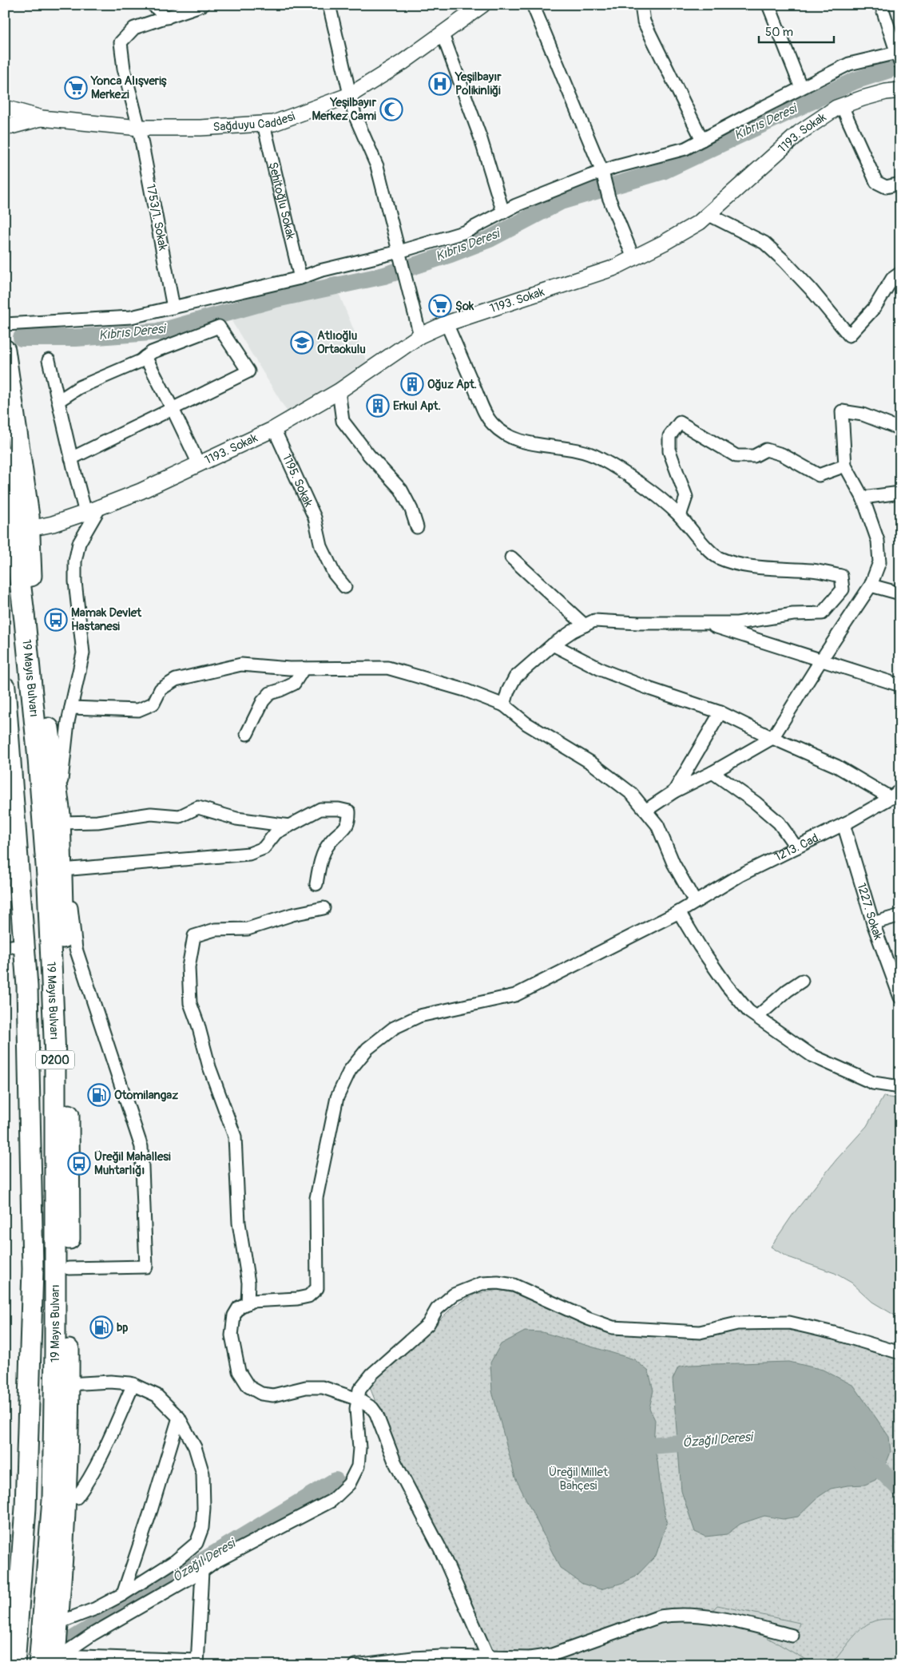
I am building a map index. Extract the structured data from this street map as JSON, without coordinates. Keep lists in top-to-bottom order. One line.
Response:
{"streets":{"highway":["19 Mayıs Bulvarı","D200"],"street":["Sağduyu Caddesi","1193. Sokak","Şehitoğlu Sokak","1753/1. Sokak","1195. Sokak","1213. Cad.","1227. Sokak"]},"crossings":[["Sağduyu Caddesi","Şehitoğlu Sokak"],["Sağduyu Caddesi","1753/1. Sokak"],["1193. Sokak","1195. Sokak"],["1213. Cad.","1227. Sokak"]],"water":["Kıbrıs Deresi","Özağıl Deresi"],"parks":["Üreğil Millet Bahçesi"],"places":{"hospital":["Yeşilbayır Polikinliği"],"supermarket":["Yonca Alışveriş Merkezi","Şok"],"mosque":["Yeşilbayır Merkez Cami"],"school or university":["Atlıoğlu Ortaokulu"],"building":["Oğuz Apt.","Erkul Apt."],"bus stop":["Mamak Devlet Hastanesi","Üreğil Mahallesi Muhtarlığı"],"fuel station":["Otomilangaz","bp"]},"scale_bar":"50 m"}
